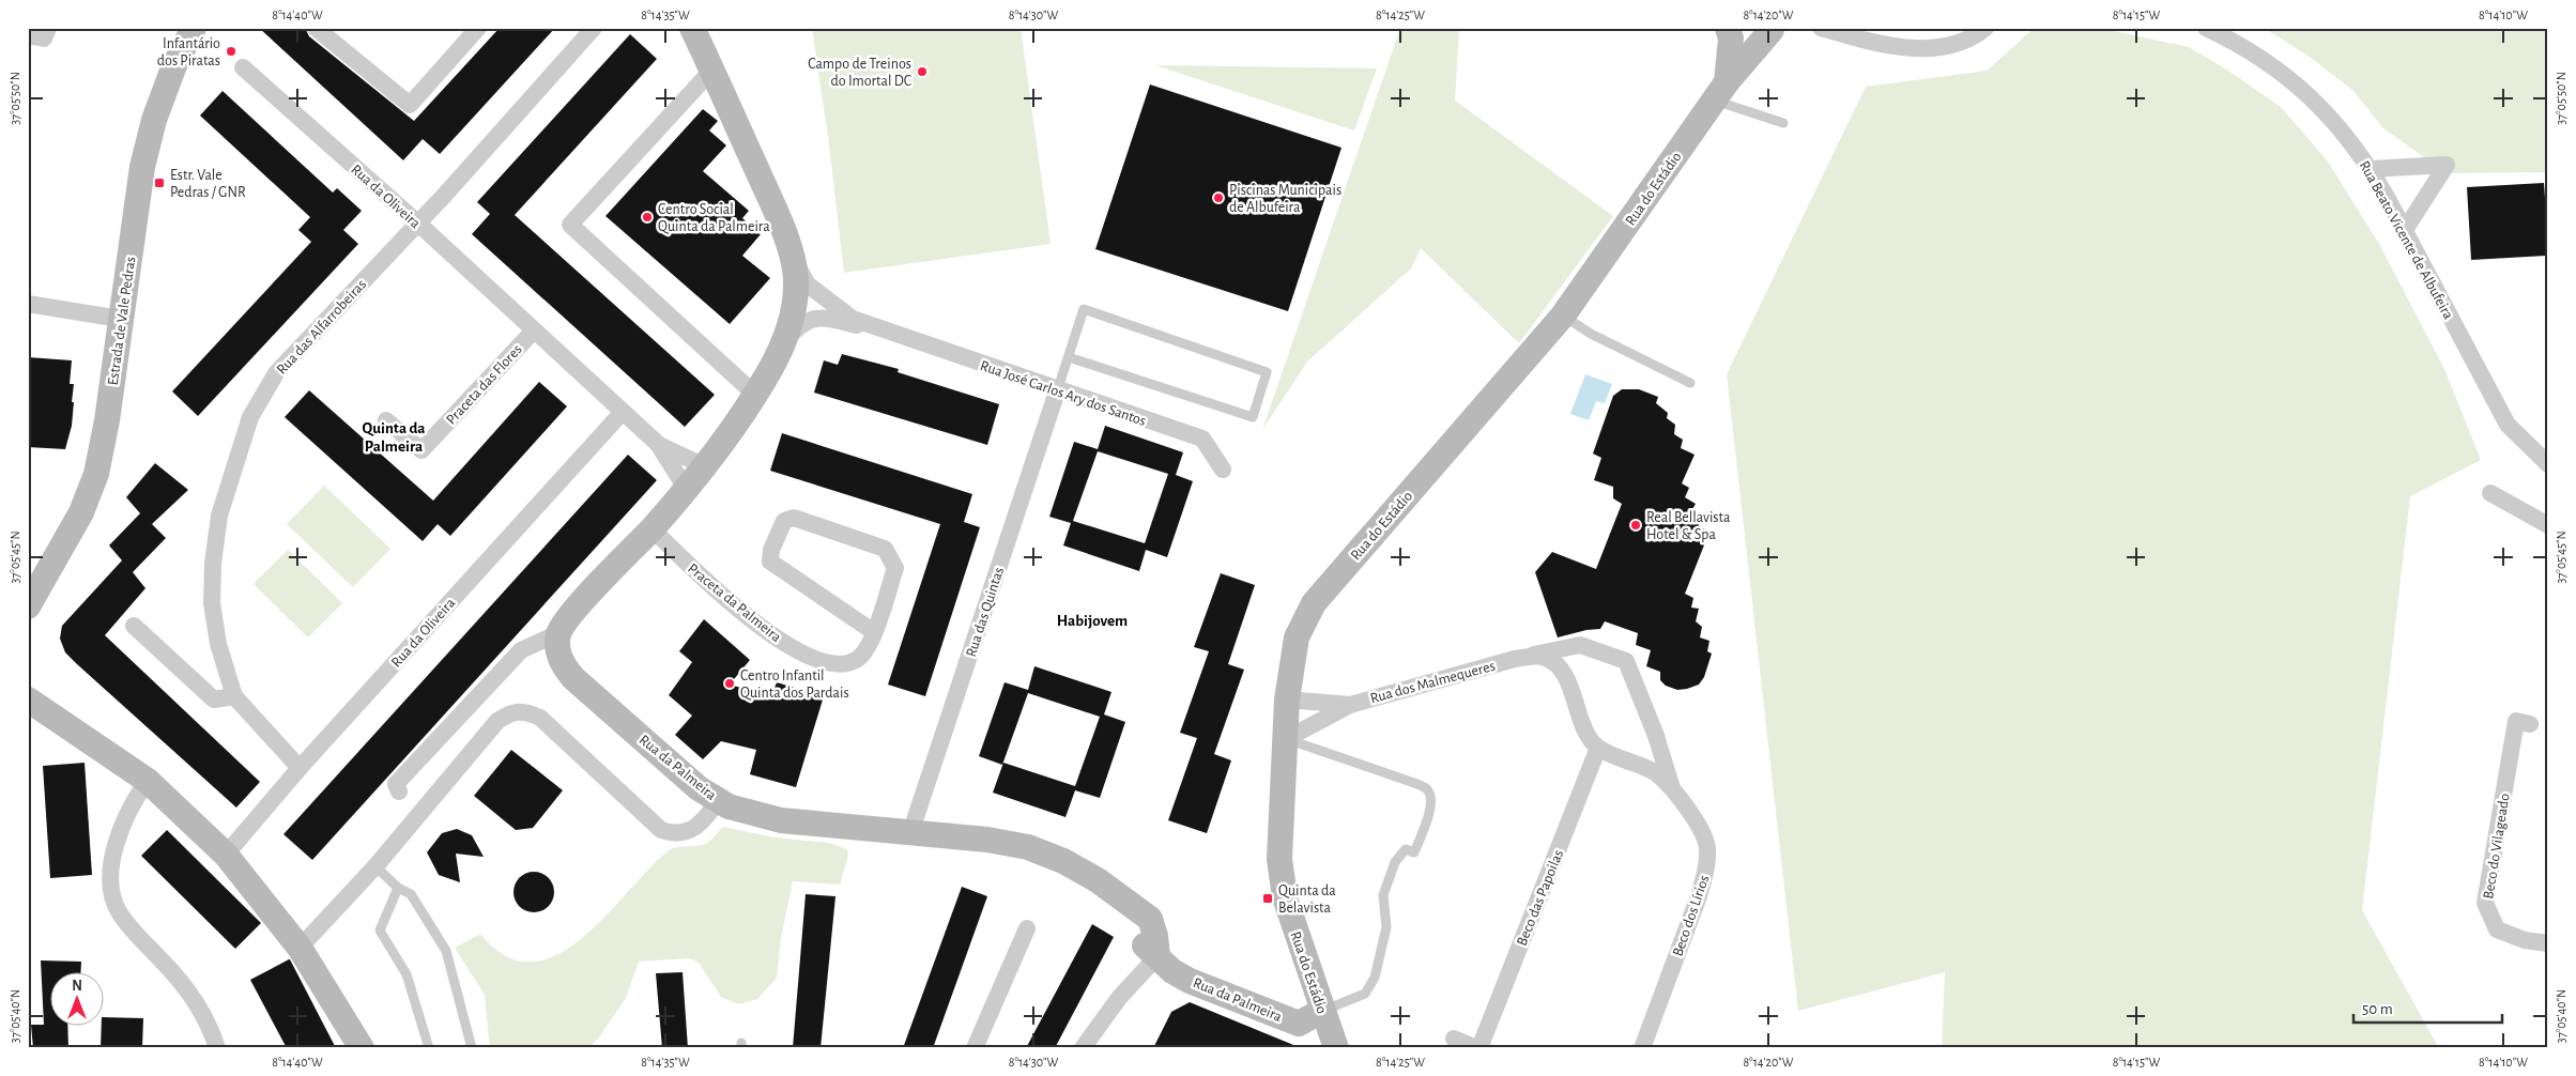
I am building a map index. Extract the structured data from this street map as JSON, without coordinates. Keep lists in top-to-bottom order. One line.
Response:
{"streets":{"street":["Rua do Estádio","Rua da Oliveira","Rua Beato Vicente de Albufeira","Estrada de Vale Pedras","Rua das Alfarrobeiras","Praceta das Flores","Rua José Carlos Ary dos Santos","Praceta da Palmeira","Rua das Quintas","Rua dos Malmequeres","Rua da Palmeira","Beco do Vilageado","Beco das Papoilas","Beco dos Lírios"]},"crossings":[["Rua do Estádio","Rua da Palmeira"],["Rua da Oliveira","Rua das Alfarrobeiras"],["Rua da Oliveira","Praceta das Flores"],["Rua José Carlos Ary dos Santos","Rua das Quintas"],["Rua das Quintas","Rua da Palmeira"],["Rua dos Malmequeres","Beco das Papoilas"],["Rua dos Malmequeres","Beco dos Lírios"]],"districts":["Quinta da Palmeira","Habijovem"],"places":{"other":["Infantário dos Piratas","Campo de Treinos do Imortal DC","Piscinas Municipais de Albufeira","Centro Social Quinta da Palmeira","Real Bellavista Hotel & Spa","Centro Infantil Quinta dos Pardais"],"transit":["Estr. Vale Pedras / GNR","Quinta da Belavista"]},"scale_bar":"50 m","north":"top","coordinates":["8°14'40\"W","8°14'35\"W","8°14'30\"W","8°14'25\"W","8°14'20\"W","8°14'15\"W","8°14'10\"W","37°05'50\"N","37°05'45\"N","37°05'40\"N"]}
